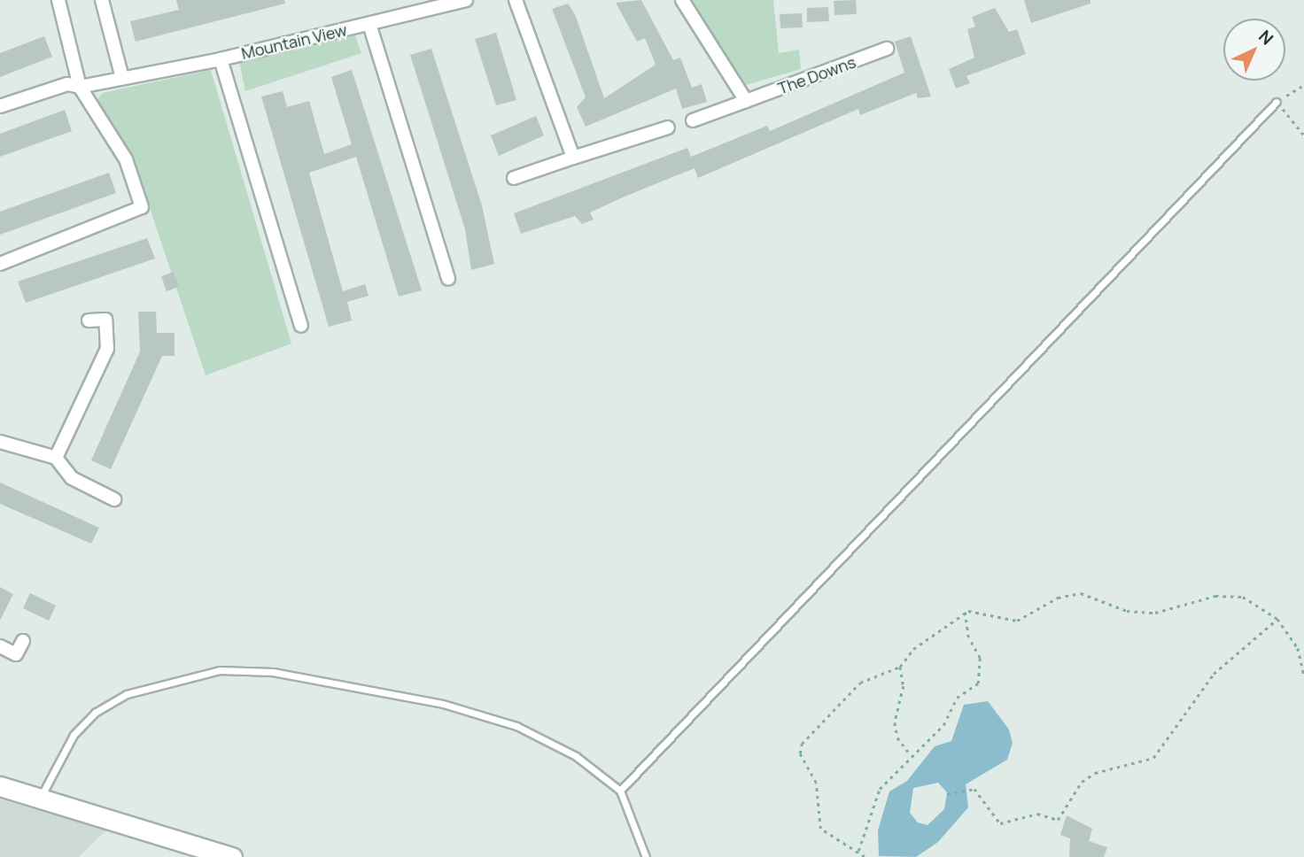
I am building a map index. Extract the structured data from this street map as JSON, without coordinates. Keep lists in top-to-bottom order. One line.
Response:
{"streets":{"street":["Mountain View","The Downs"]},"north":"top right"}
